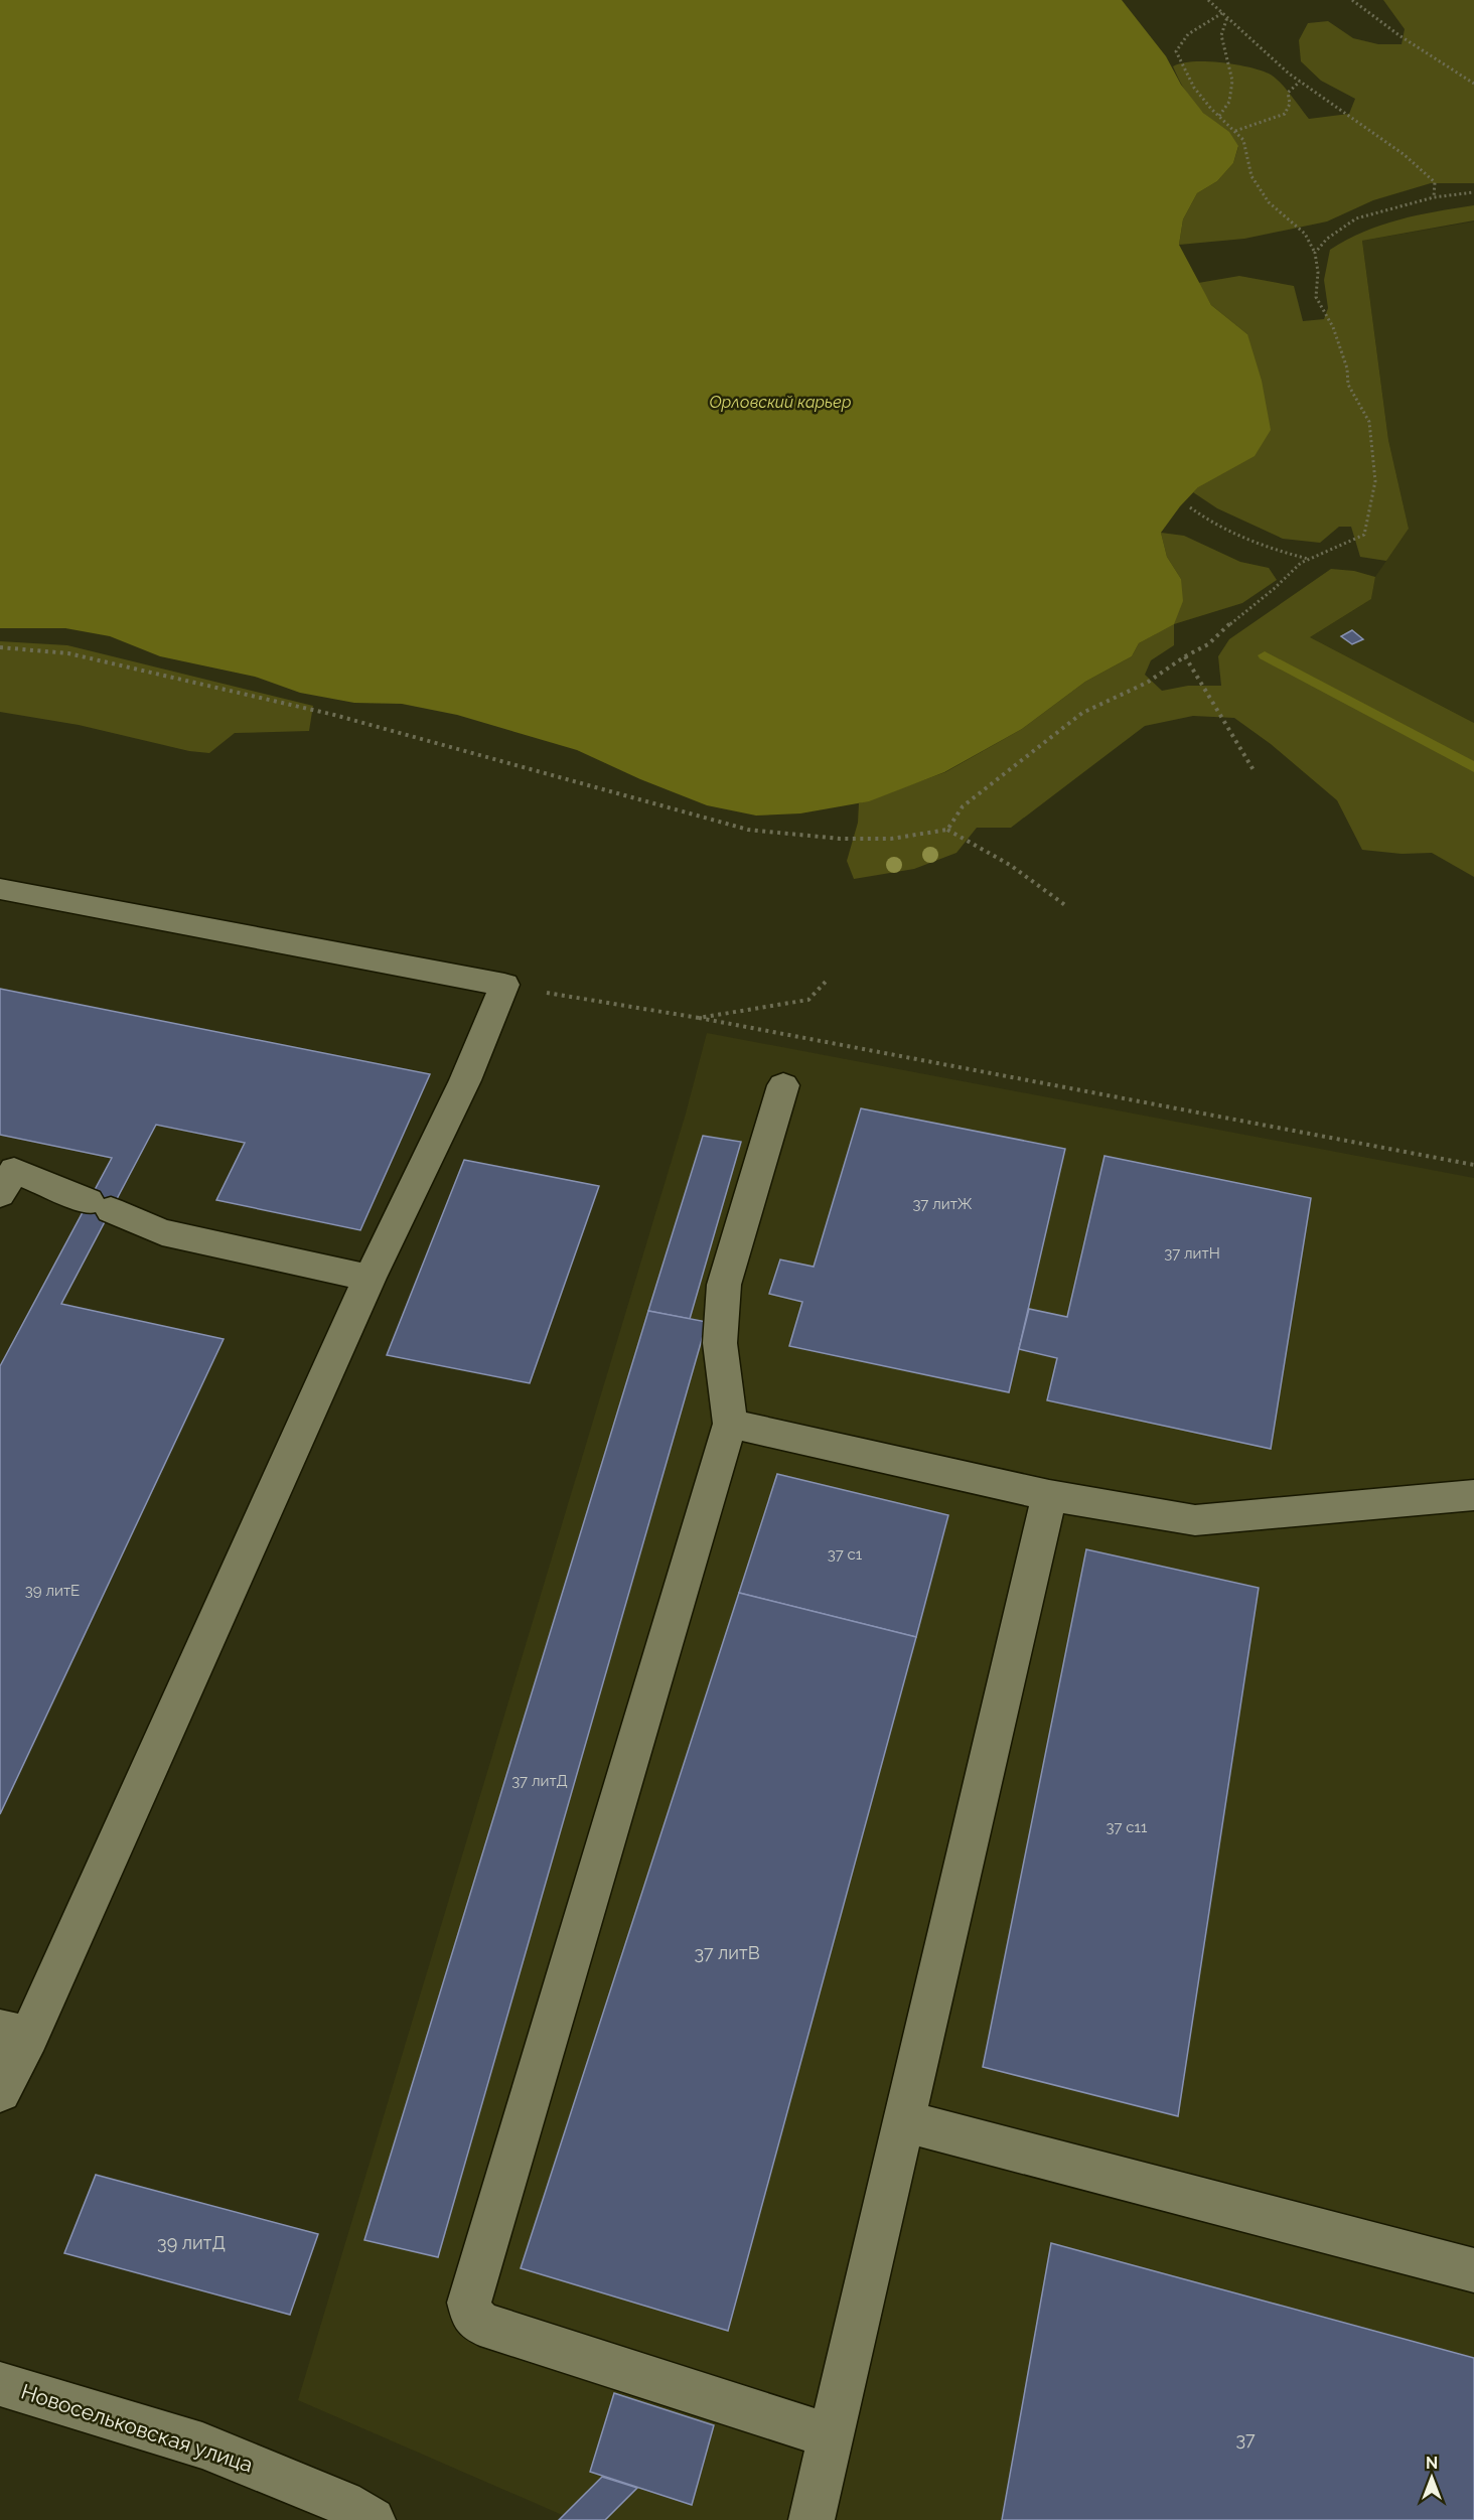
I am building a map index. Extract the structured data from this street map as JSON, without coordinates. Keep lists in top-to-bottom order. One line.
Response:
{"streets":{"street":["Новосельковская улица"]},"water":["Орловский карьер"],"house_numbers":["37 литЖ","37 литН","37 с1","39 литЕ","37 литД","37 с11","37 литВ","39 литД","37"],"north":"top"}
